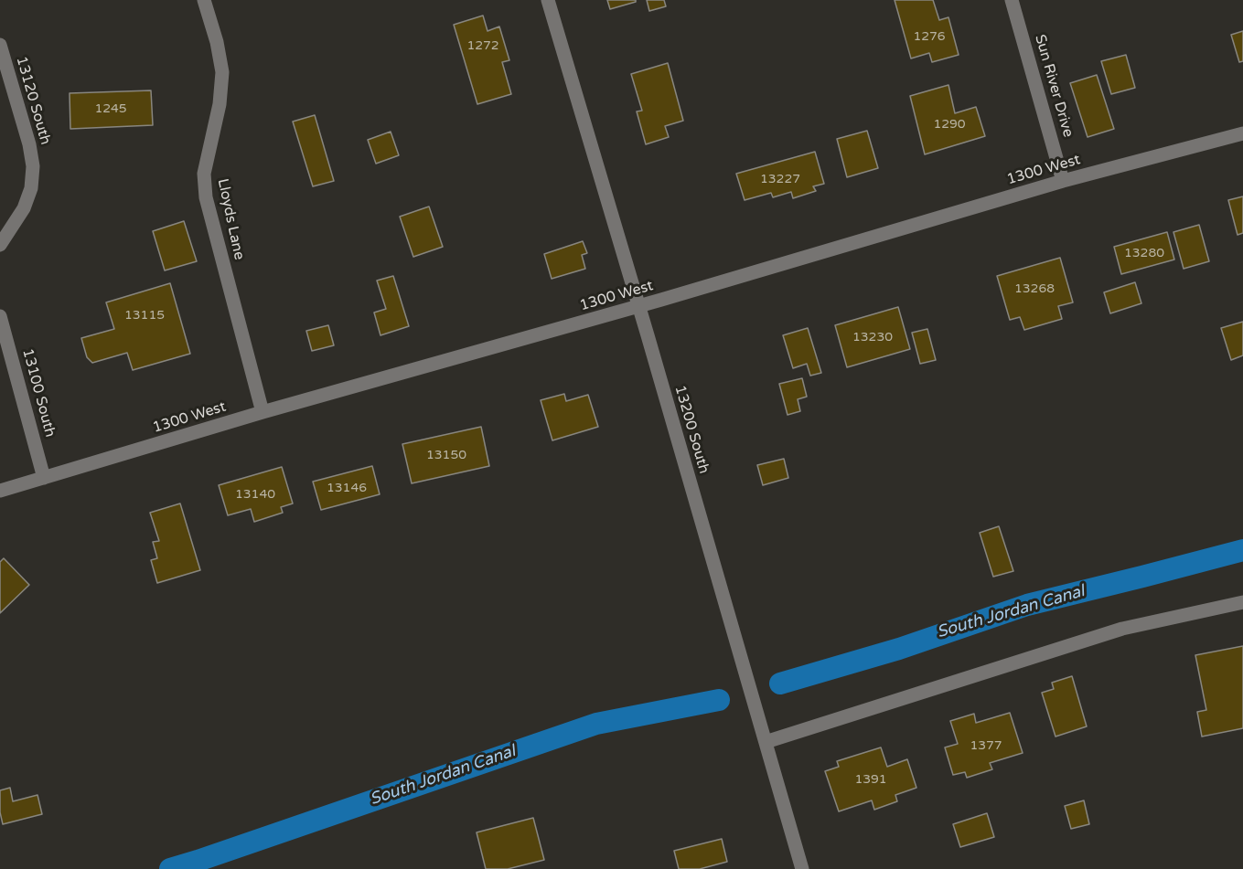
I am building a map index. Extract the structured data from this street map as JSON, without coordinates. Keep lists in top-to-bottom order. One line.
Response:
{"streets":{"street":["Sun River Drive","13120 South","1300 West","Lloyds Lane","13100 South","13200 South"]},"crossings":[["Sun River Drive","1300 West"],["1300 West","Lloyds Lane"],["1300 West","13100 South"],["1300 West","13200 South"]],"water":["South Jordan Canal"],"house_numbers":["1276","1272","1245","1290","13227","13280","13268","13115","13230","13150","13146","13140","1377","1391"]}
